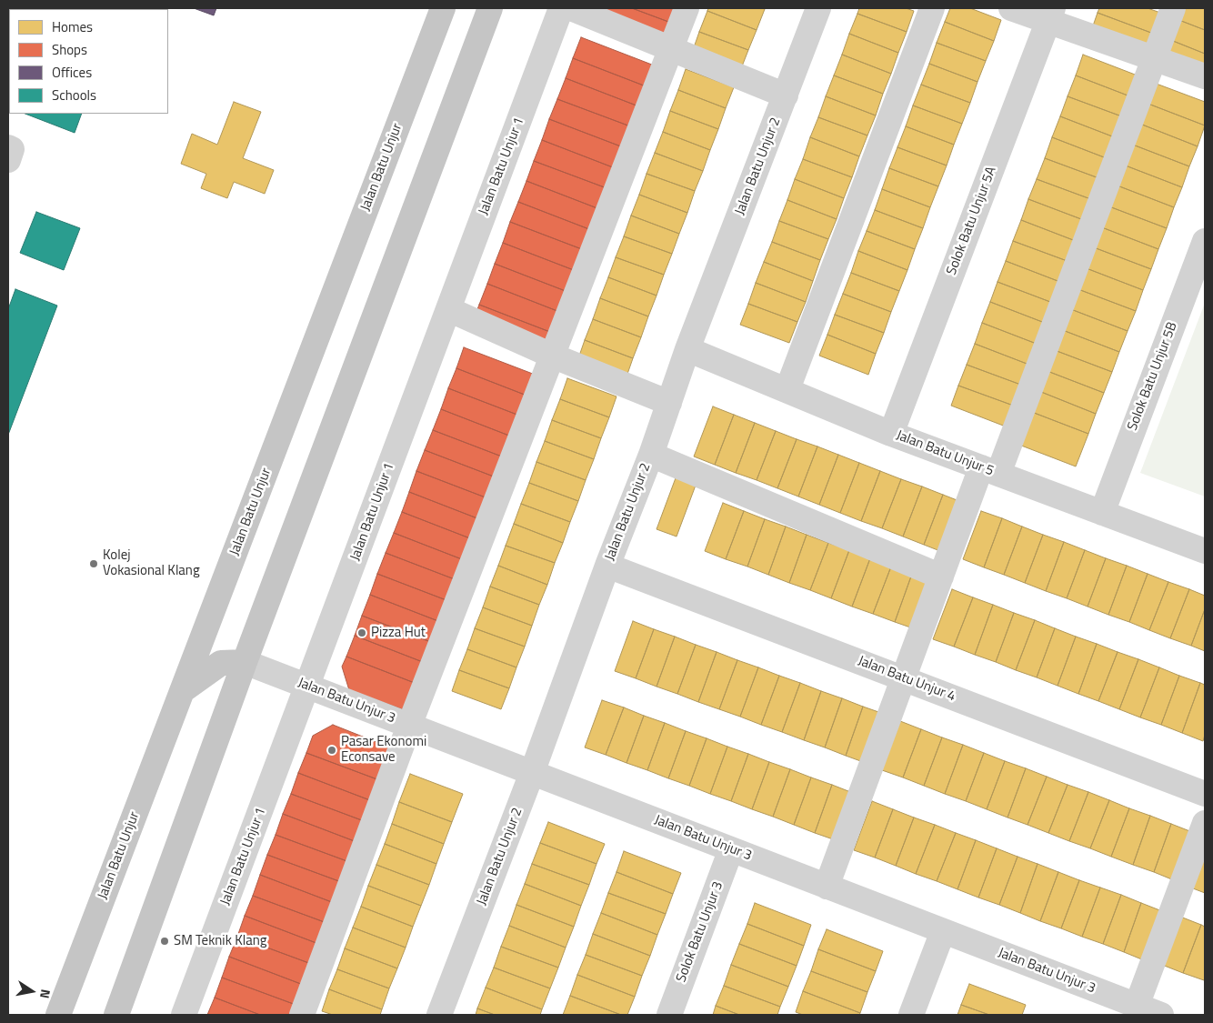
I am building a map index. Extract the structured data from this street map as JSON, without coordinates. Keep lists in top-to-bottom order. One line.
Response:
{"streets":{"main road":["Jalan Batu Unjur"],"street":["Jalan Batu Unjur 1","Jalan Batu Unjur 2","Solok Batu Unjur 5A","Solok Batu Unjur 5B","Jalan Batu Unjur 5","Jalan Batu Unjur 4","Jalan Batu Unjur 3","Solok Batu Unjur 3"]},"crossings":[["Jalan Batu Unjur 1","Jalan Batu Unjur 3"],["Jalan Batu Unjur 2","Jalan Batu Unjur 5"],["Jalan Batu Unjur 2","Jalan Batu Unjur 4"],["Jalan Batu Unjur 2","Jalan Batu Unjur 3"],["Solok Batu Unjur 5A","Jalan Batu Unjur 5"],["Solok Batu Unjur 5B","Jalan Batu Unjur 5"],["Jalan Batu Unjur 3","Solok Batu Unjur 3"]],"places":["Kolej Vokasional Klang","Pizza Hut","Pasar Ekonomi Econsave","SM Teknik Klang"],"legend":["Homes","Shops","Offices","Schools"],"north":"right"}
